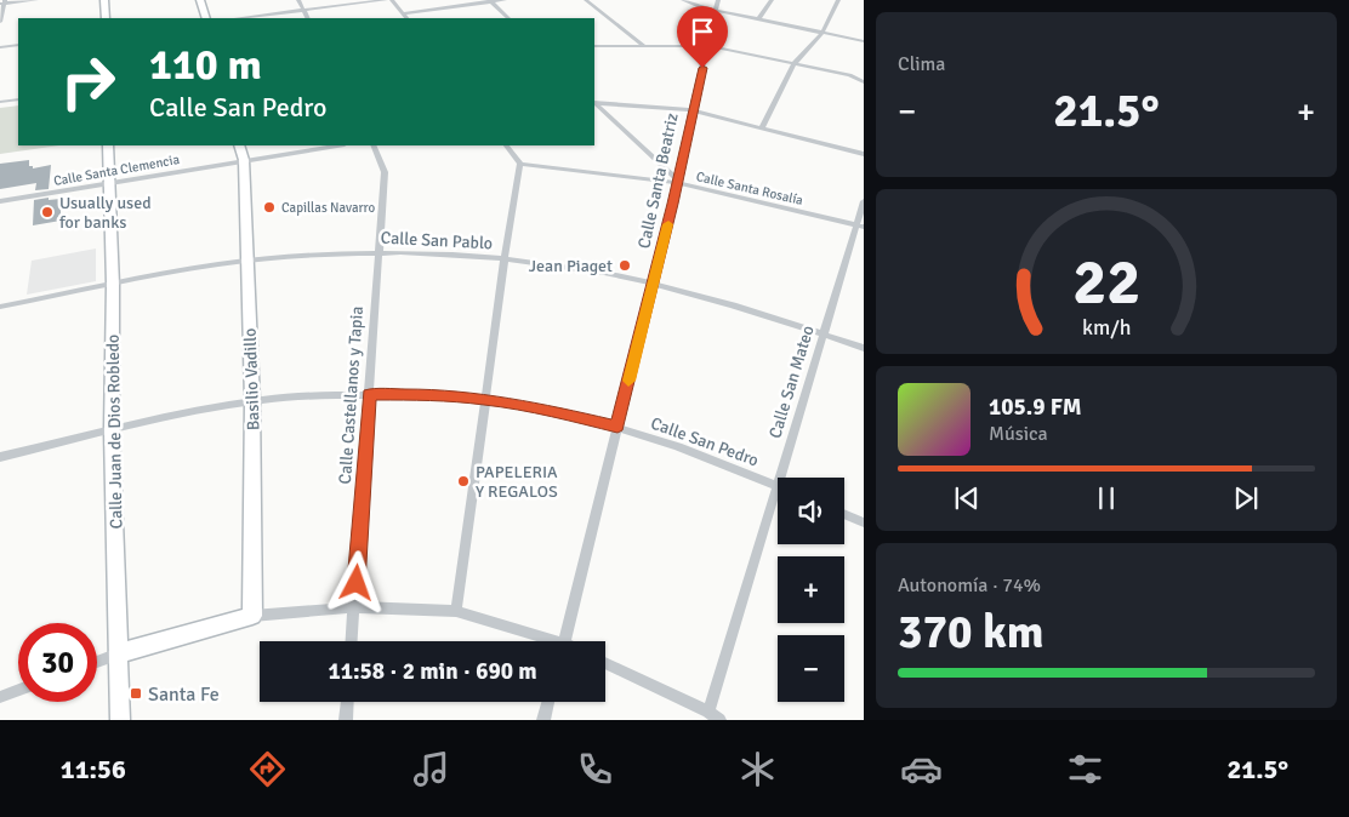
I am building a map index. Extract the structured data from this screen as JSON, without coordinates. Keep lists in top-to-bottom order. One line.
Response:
{"streets":{"street":["Calle Santa Clemencia","Calle Santa Beatriz","Calle Santa Rosalía","Calle San Pablo","Basilio Vadillo","Calle San Mateo","Calle Castellanos y Tapia","Calle Juan de Dios Robledo","Calle San Pedro"]},"crossings":[["Calle Santa Clemencia","Basilio Vadillo"],["Calle Santa Clemencia","Calle Juan de Dios Robledo"],["Calle Santa Beatriz","Calle Santa Rosalía"],["Calle Santa Beatriz","Calle San Pablo"],["Calle Santa Beatriz","Calle San Pedro"],["Calle Santa Rosalía","Calle San Mateo"],["Calle San Pablo","Basilio Vadillo"],["Calle San Pablo","Calle San Mateo"],["Calle San Pablo","Calle Castellanos y Tapia"],["Calle San Pablo","Calle Juan de Dios Robledo"],["Basilio Vadillo","Calle San Pedro"],["Calle San Mateo","Calle San Pedro"],["Calle Castellanos y Tapia","Calle San Pedro"],["Calle Juan de Dios Robledo","Calle San Pedro"]],"places":{"other":["Capillas Navarro","Usually used for banks","Jean Piaget","PAPELERIA Y REGALOS"],"transit":["Santa Fe"]},"page":{"tile":["Clima",["Autonomía · 74%","370 km"]],"turn":["110 m","Calle San Pedro"],"heat":["−","21.5°","+"],"song":["105.9 FM","Música"],"map_buttons":["+","−"],"limit":"30","trip":"11:58 · 2 min · 690 m","tabs":["11:56","21.5°"],"gauge":["22","km/h"]}}
